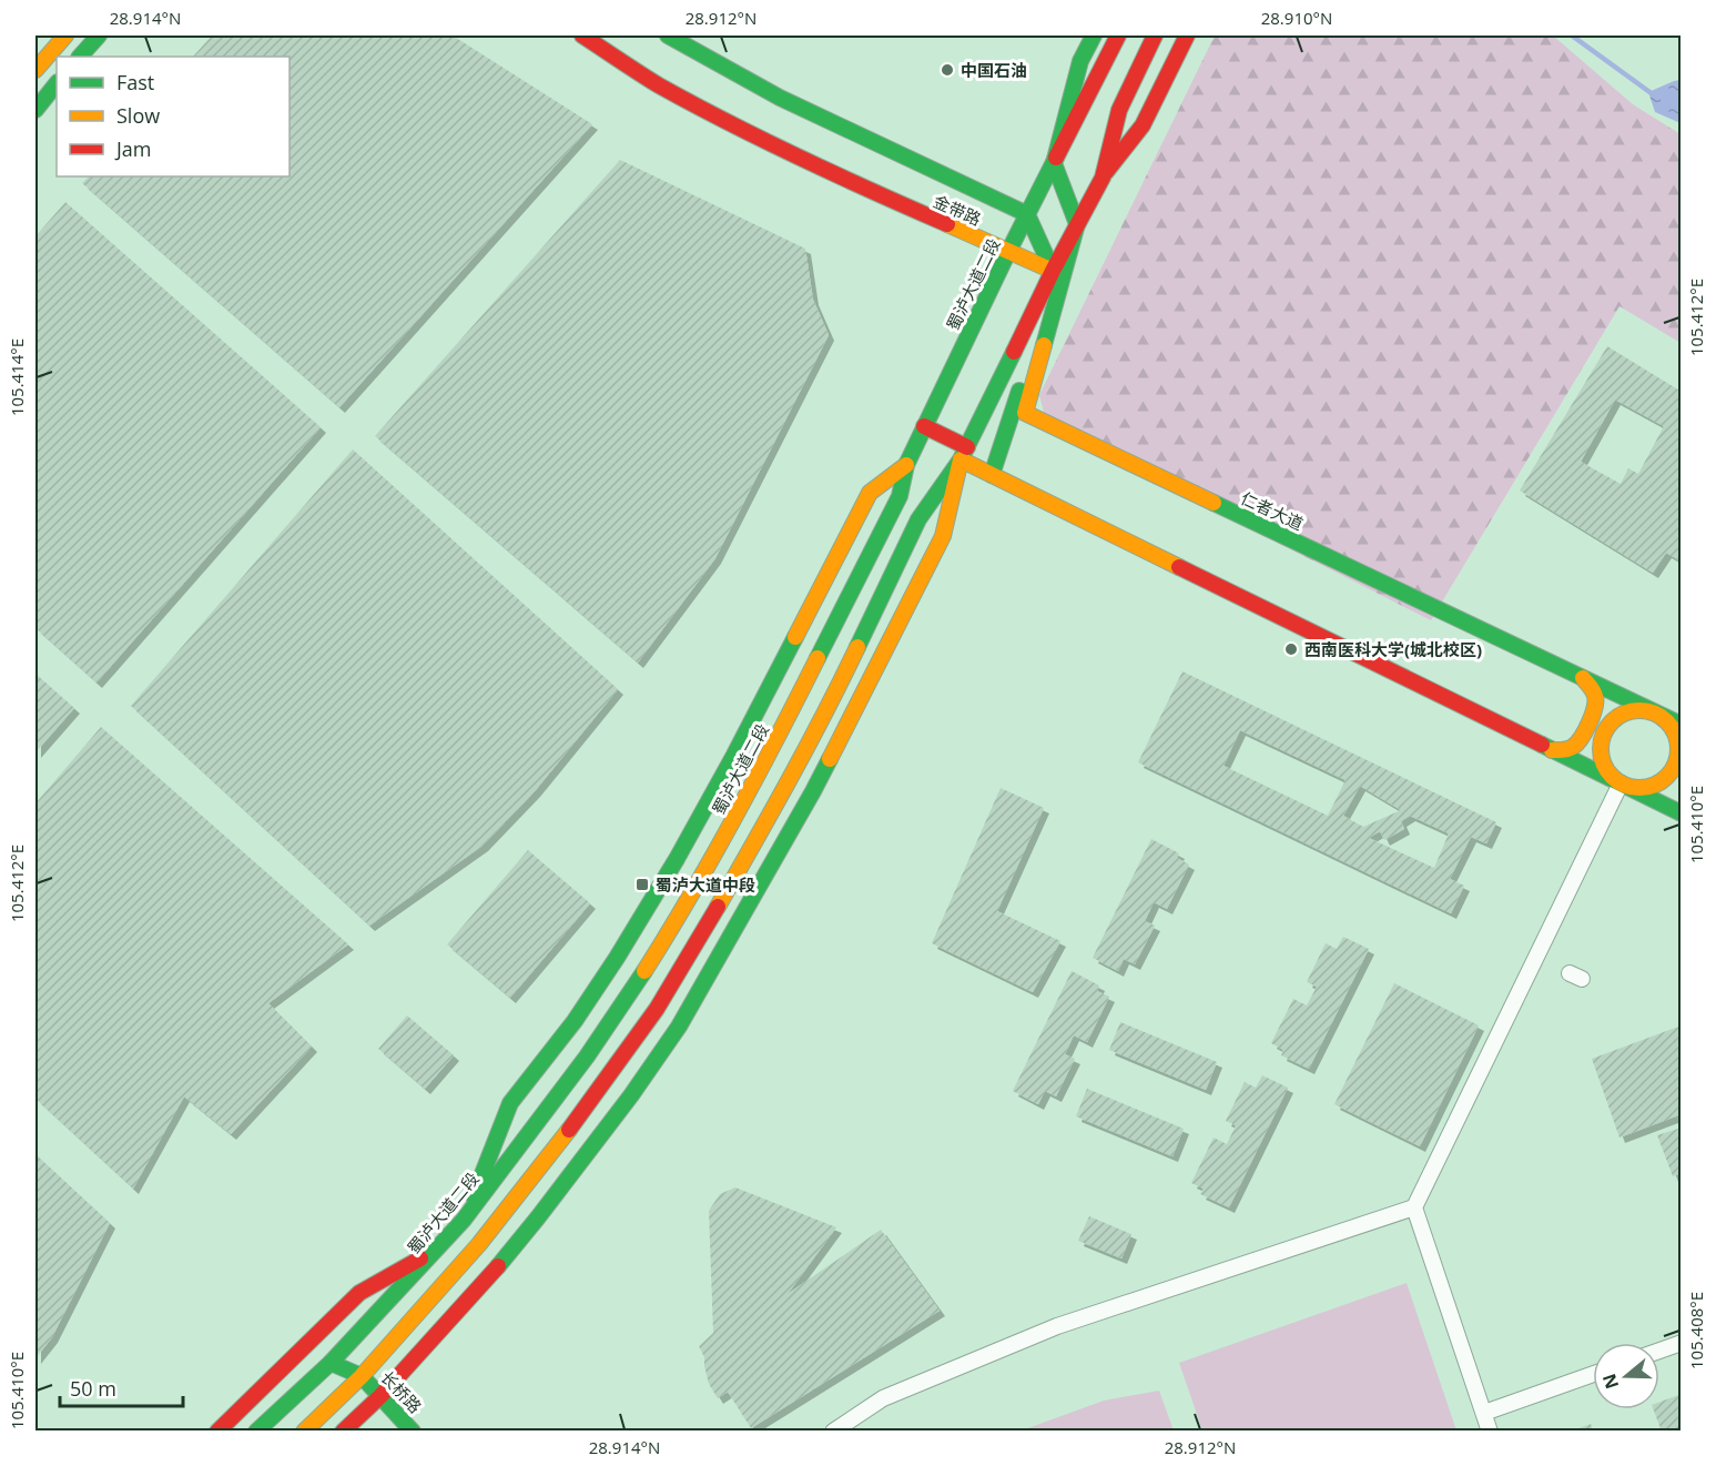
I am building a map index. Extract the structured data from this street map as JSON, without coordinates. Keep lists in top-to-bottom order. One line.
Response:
{"streets":{"main road":["金带路","蜀泸大道二段","仁者大道","长桥路"]},"crossings":[["金带路","蜀泸大道二段"],["蜀泸大道二段","仁者大道"],["蜀泸大道二段","长桥路"]],"places":{"other":["中国石油","西南医科大学(城北校区)"],"transit":["蜀泸大道中段"]},"legend":["Fast","Slow","Jam"],"scale_bar":"50 m","north":"left","coordinates":["28.914°N","28.912°N","28.910°N","105.412°E","105.414°E","105.410°E","105.408°E"]}
